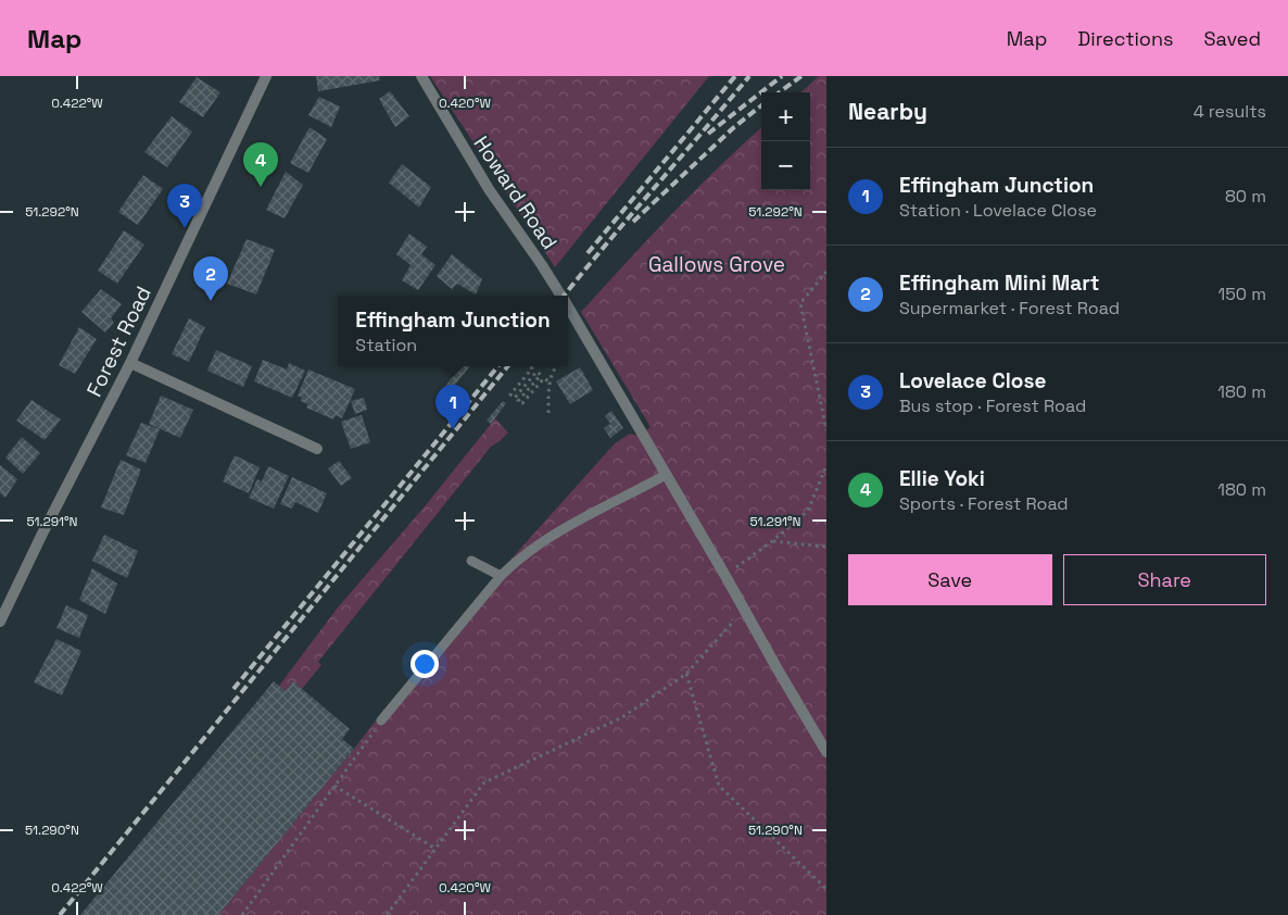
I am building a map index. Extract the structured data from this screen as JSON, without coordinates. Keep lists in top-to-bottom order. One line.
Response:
{"streets":{"street":["Howard Road","Forest Road"]},"parks":["Gallows Grove"],"page":{"header":"Map","nav":["Map","Directions","Saved"],"heading":["Nearby","4 results"],"map_buttons":["+","−"],"pins":["4","3","2","1"],"list":[{"mark":"1","name":"Effingham Junction","note":"Station · Lovelace Close","value":"80 m"},{"mark":"2","name":"Effingham Mini Mart","note":"Supermarket · Forest Road","value":"150 m"},{"mark":"3","name":"Lovelace Close","note":"Bus stop · Forest Road","value":"180 m"},{"mark":"4","name":"Ellie Yoki","note":"Sports · Forest Road","value":"180 m"}],"popup":["Effingham Junction","Station"],"buttons":["Save","Share"]},"coordinates":["0.422°W","0.420°W","51.292°N","51.291°N","51.290°N"]}
